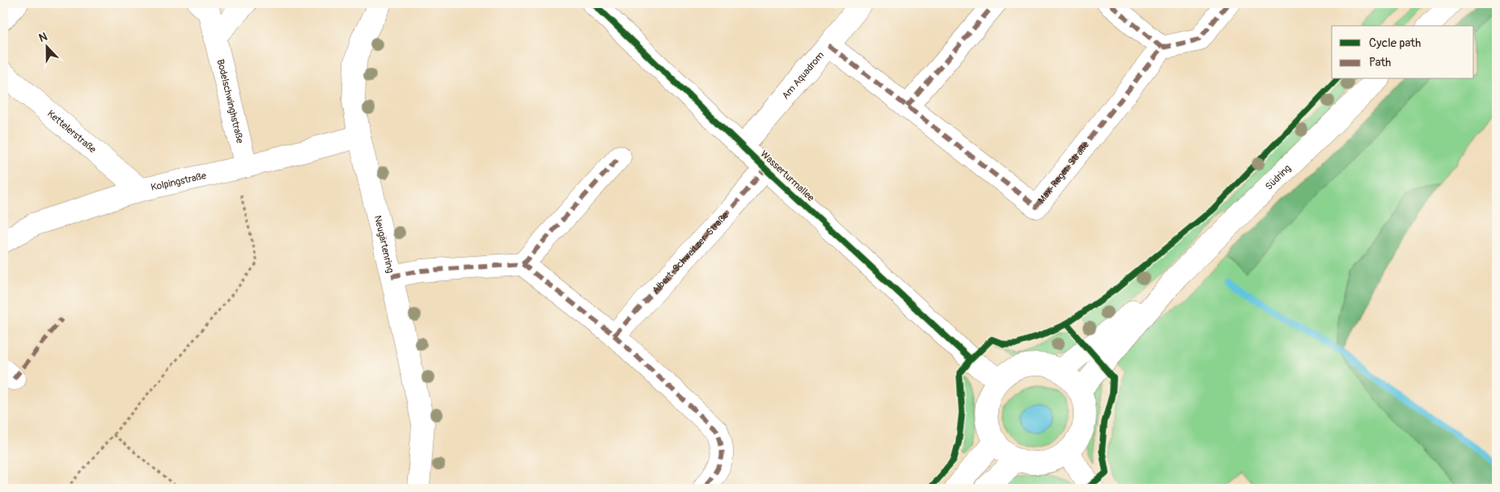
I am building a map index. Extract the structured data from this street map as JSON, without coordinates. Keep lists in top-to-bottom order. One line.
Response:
{"streets":{"street":["Am Aquadrom","Bodelschwinghstraße","Kettelerstraße","Max-Reger-Straße","Wasserturmallee","Südring","Kolpingstraße","Neugärtenring","Albert-Schweitzer-Straße"]},"crossings":[["Am Aquadrom","Max-Reger-Straße"],["Am Aquadrom","Wasserturmallee"],["Bodelschwinghstraße","Kolpingstraße"],["Kettelerstraße","Kolpingstraße"],["Wasserturmallee","Südring"],["Wasserturmallee","Albert-Schweitzer-Straße"],["Kolpingstraße","Neugärtenring"]],"legend":["Cycle path","Path"],"north":"top"}
